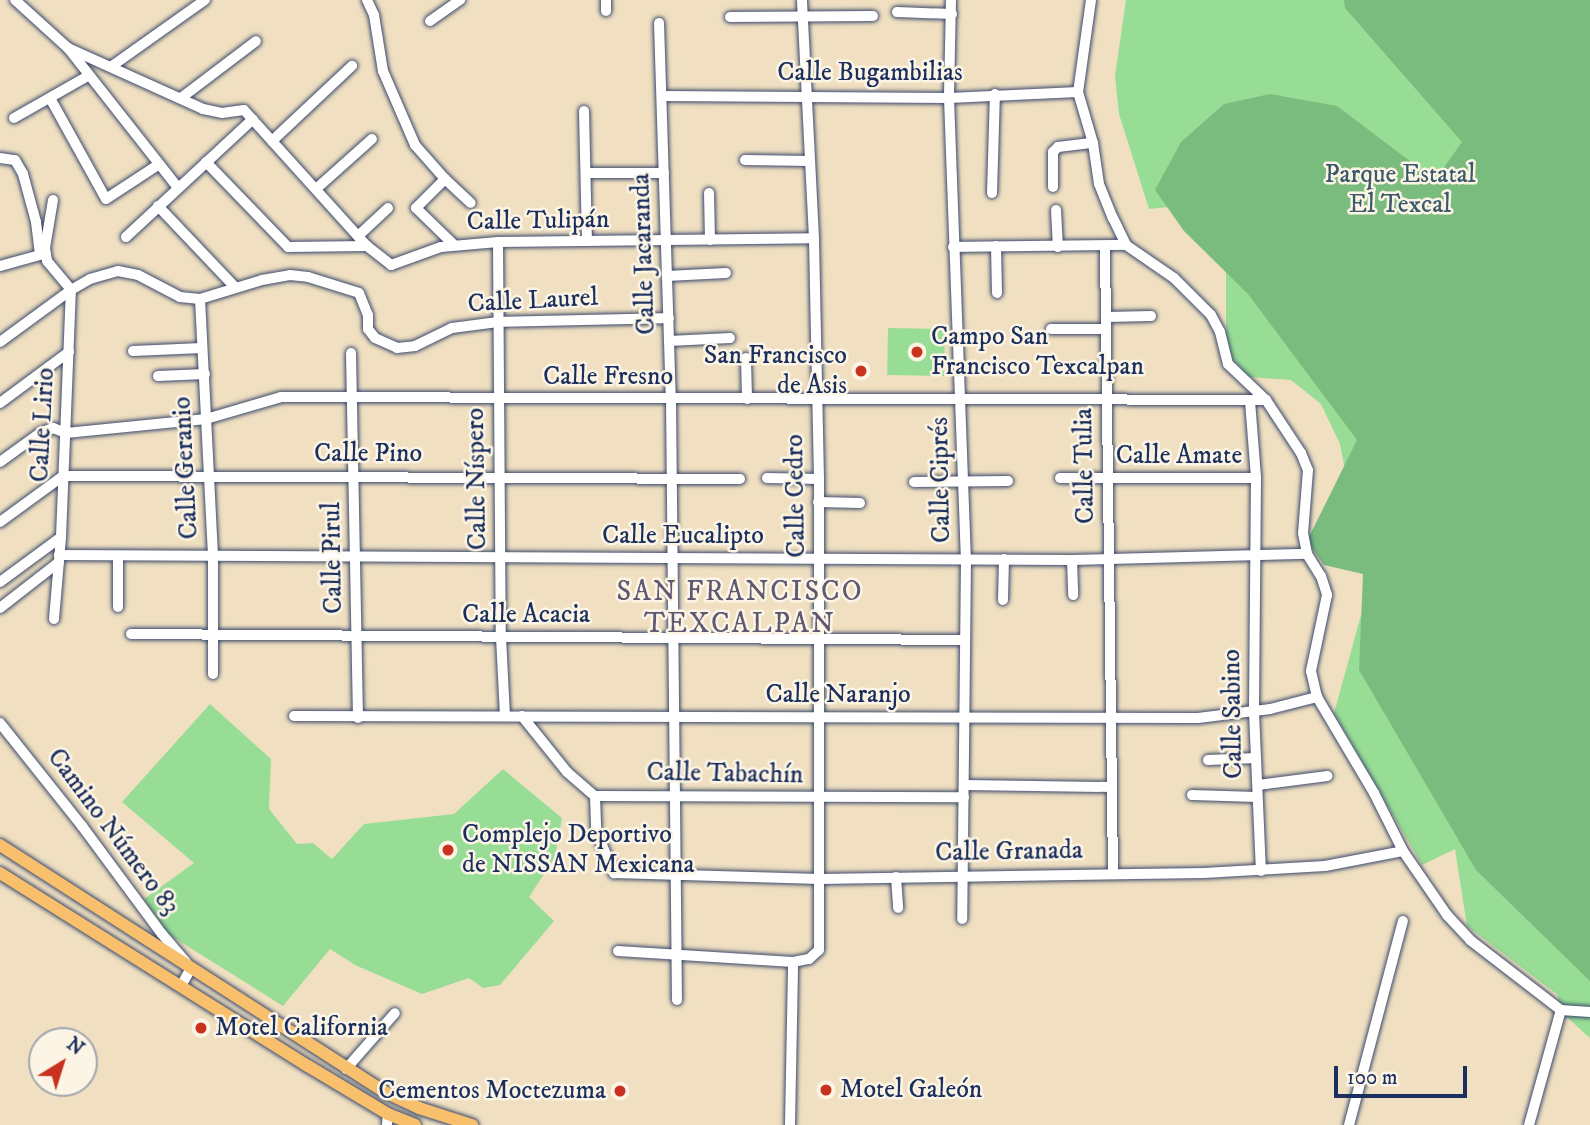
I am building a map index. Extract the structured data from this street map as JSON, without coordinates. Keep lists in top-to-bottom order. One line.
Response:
{"streets":{"street":["Calle Bugambilias","Calle Tulipán","Calle Jacaranda","Calle Laurel","Calle Fresno","Calle Lirio","Calle Pino","Calle Amate","Calle Tulia","Calle Geranio","Calle Níspero","Calle Ciprés","Calle Cedro","Calle Eucalipto","Calle Pirul","Calle Acacia","Calle Naranjo","Calle Sabino","Calle Tabachín","Camino Número 83","Calle Granada"]},"crossings":[["Calle Bugambilias","Calle Jacaranda"],["Calle Bugambilias","Calle Ciprés"],["Calle Bugambilias","Calle Cedro"],["Calle Tulipán","Calle Jacaranda"],["Calle Tulipán","Calle Níspero"],["Calle Tulipán","Calle Cedro"],["Calle Jacaranda","Calle Laurel"],["Calle Jacaranda","Calle Fresno"],["Calle Jacaranda","Calle Pino"],["Calle Jacaranda","Calle Eucalipto"],["Calle Jacaranda","Calle Acacia"],["Calle Jacaranda","Calle Naranjo"],["Calle Jacaranda","Calle Tabachín"],["Calle Jacaranda","Calle Granada"],["Calle Laurel","Calle Níspero"],["Calle Fresno","Calle Lirio"],["Calle Fresno","Calle Tulia"],["Calle Fresno","Calle Geranio"],["Calle Fresno","Calle Níspero"],["Calle Fresno","Calle Ciprés"],["Calle Fresno","Calle Cedro"],["Calle Fresno","Calle Pirul"],["Calle Fresno","Calle Sabino"],["Calle Lirio","Calle Pino"],["Calle Lirio","Calle Eucalipto"],["Calle Pino","Calle Geranio"],["Calle Pino","Calle Níspero"],["Calle Pino","Calle Pirul"],["Calle Amate","Calle Tulia"],["Calle Amate","Calle Sabino"],["Calle Tulia","Calle Eucalipto"],["Calle Tulia","Calle Naranjo"],["Calle Geranio","Calle Eucalipto"],["Calle Geranio","Calle Acacia"],["Calle Níspero","Calle Eucalipto"],["Calle Níspero","Calle Acacia"],["Calle Níspero","Calle Naranjo"],["Calle Ciprés","Calle Eucalipto"],["Calle Ciprés","Calle Acacia"],["Calle Ciprés","Calle Naranjo"],["Calle Ciprés","Calle Tabachín"],["Calle Ciprés","Calle Granada"],["Calle Cedro","Calle Eucalipto"],["Calle Cedro","Calle Acacia"],["Calle Cedro","Calle Naranjo"],["Calle Cedro","Calle Tabachín"],["Calle Cedro","Calle Granada"],["Calle Eucalipto","Calle Pirul"],["Calle Eucalipto","Calle Sabino"],["Calle Pirul","Calle Acacia"],["Calle Pirul","Calle Naranjo"],["Calle Naranjo","Calle Sabino"],["Calle Sabino","Calle Granada"],["Calle Tabachín","Calle Granada"]],"districts":["SAN FRANCISCO TEXCALPAN"],"parks":["Parque Estatal El Texcal"],"places":["Campo San Francisco Texcalpan","San Francisco de Asis","Complejo Deportivo de NISSAN Mexicana","Motel California","Motel Galeón","Cementos Moctezuma"],"scale_bar":"100 m","north":"top right"}
